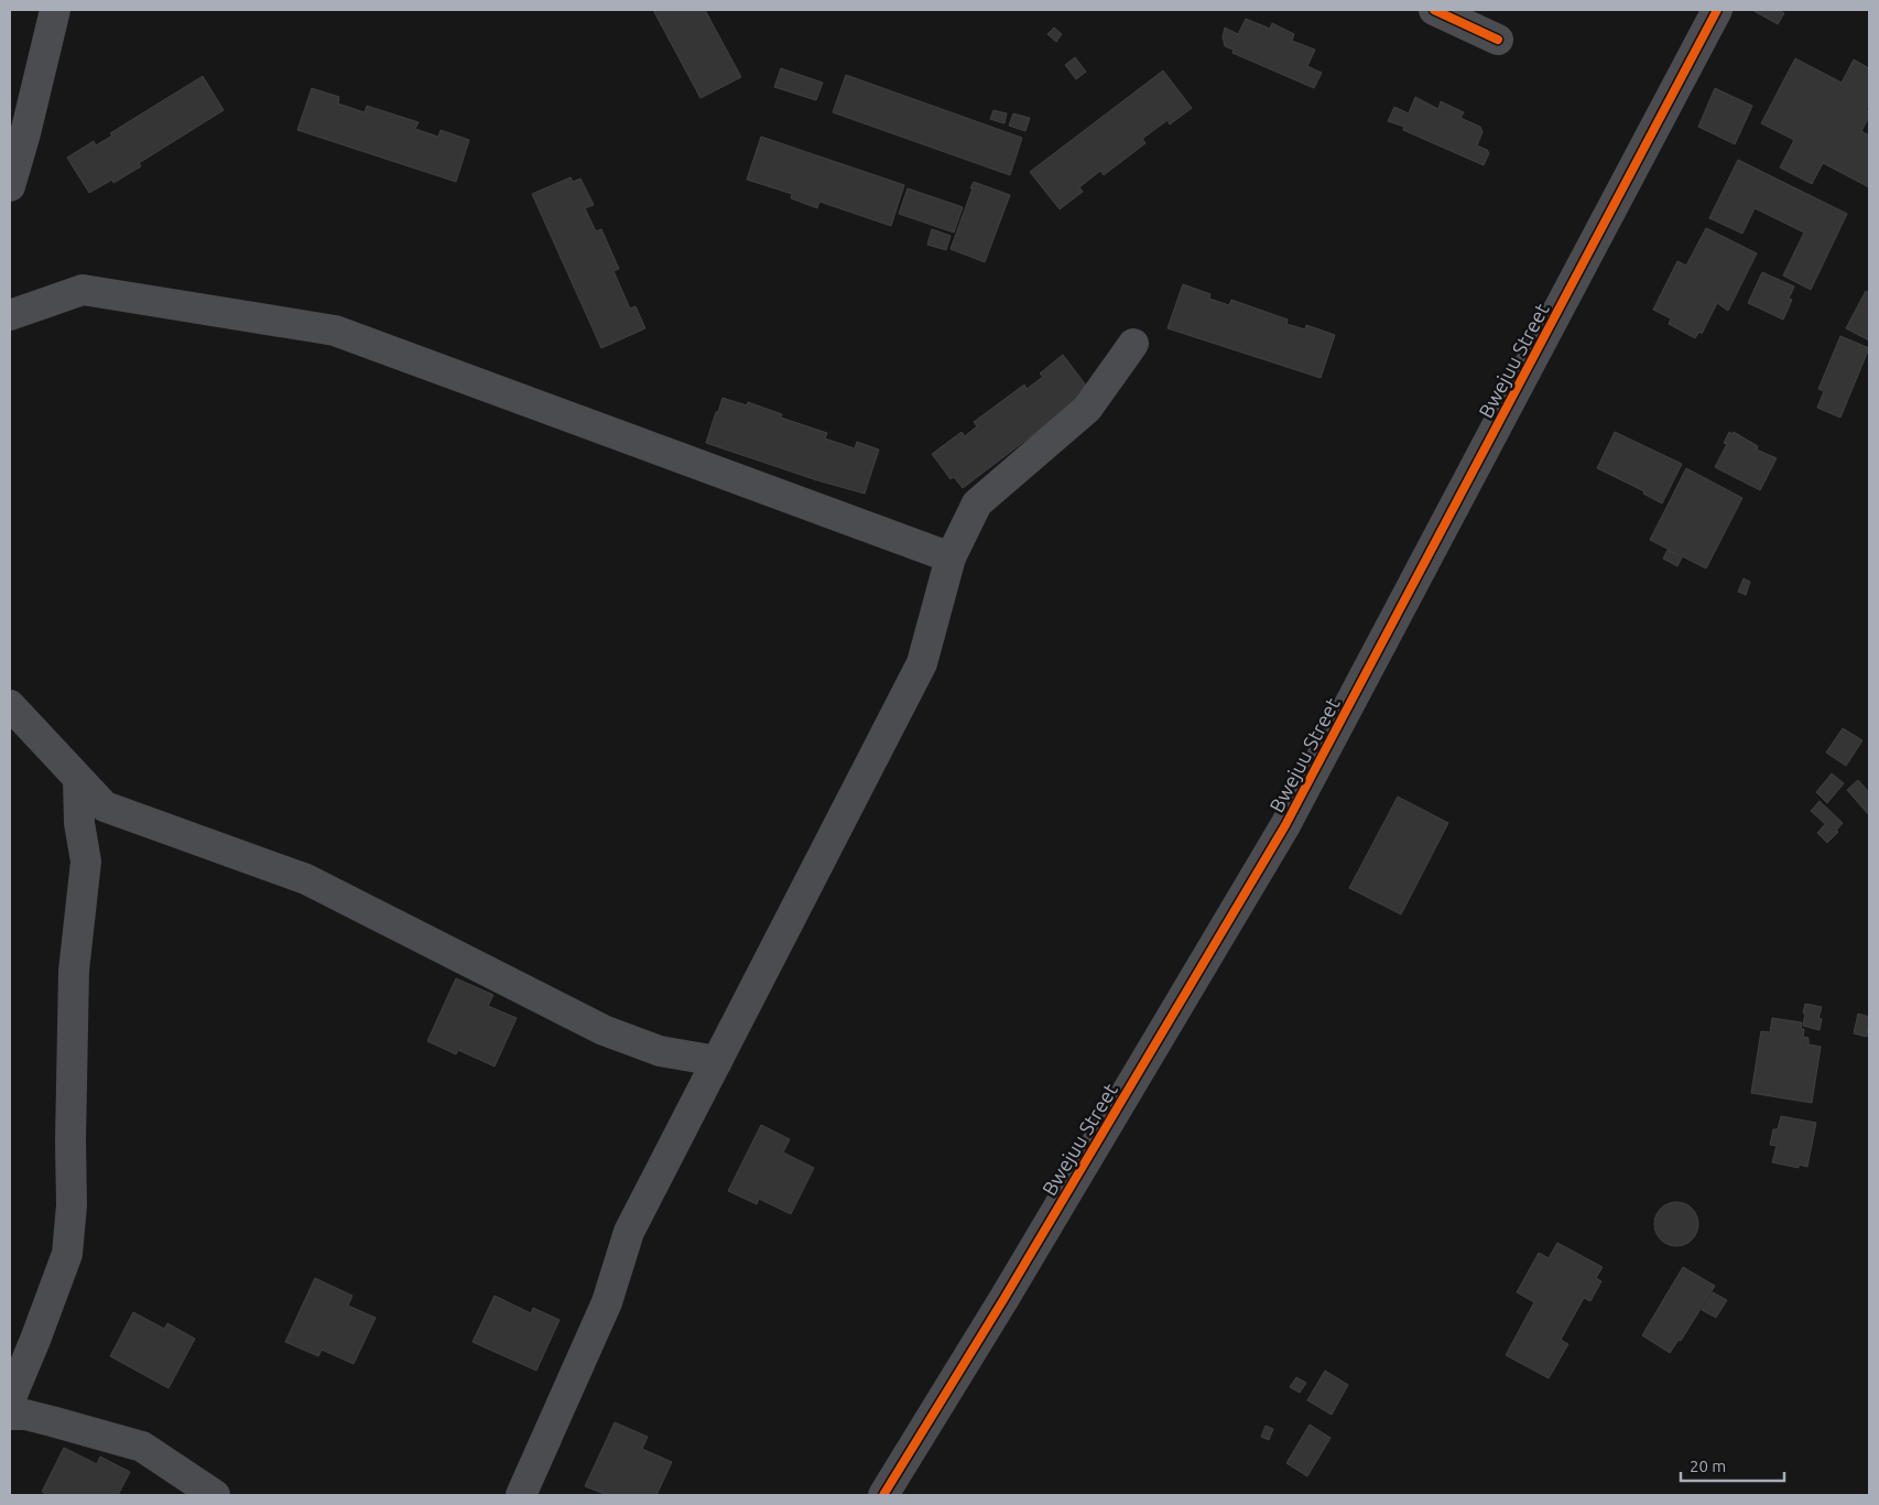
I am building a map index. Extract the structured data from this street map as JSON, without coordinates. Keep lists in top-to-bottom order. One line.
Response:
{"streets":{"street":["Bwejuu Street"]},"scale_bar":"20 m"}
